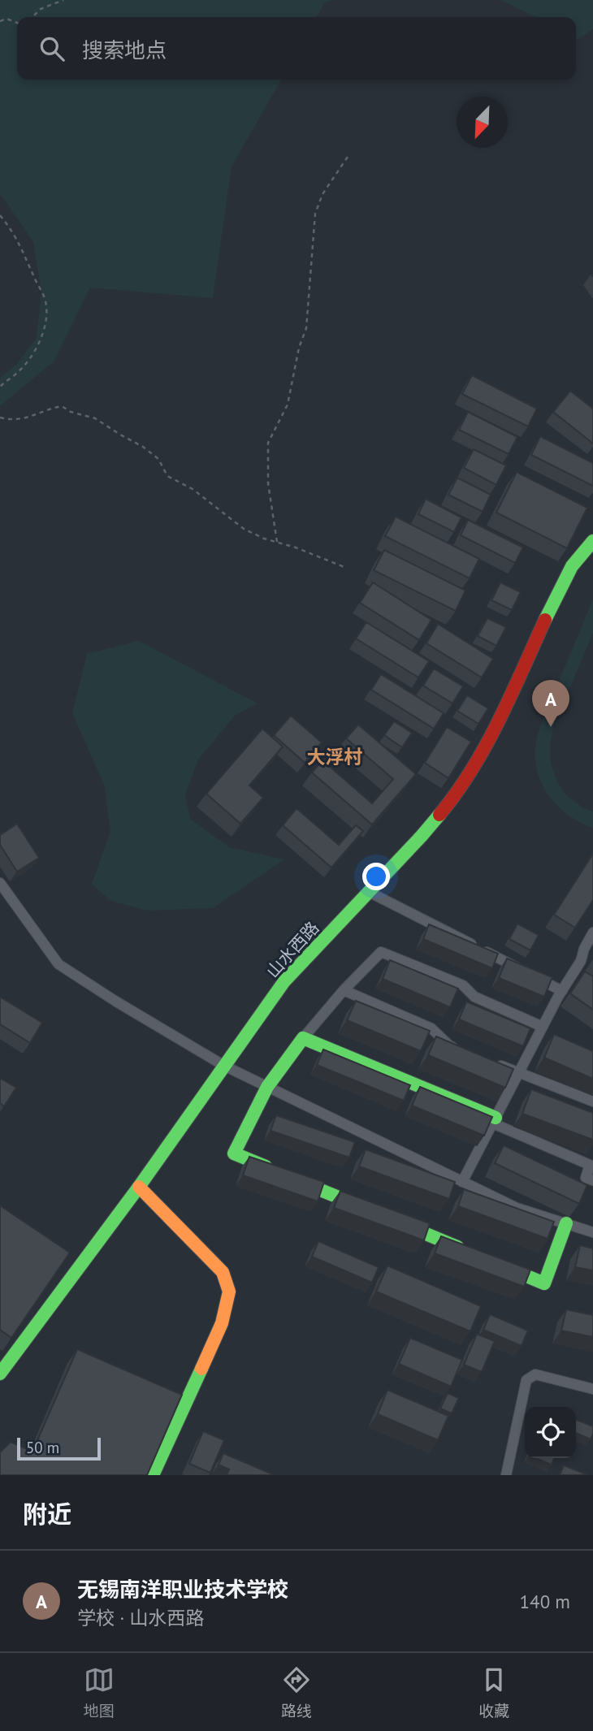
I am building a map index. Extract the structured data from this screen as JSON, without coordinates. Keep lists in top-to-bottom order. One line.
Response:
{"streets":{"street":["山水西路"]},"districts":["大浮村"],"scale_bar":"50 m","north":"bottom left","page":{"search":"搜索地点","pins":"A","scale":"50 m","heading":"附近","list":[{"mark":"A","name":"无锡南洋职业技术学校","note":"学校 · 山水西路","value":"140 m"}],"nav":["地图","路线","收藏"]}}
